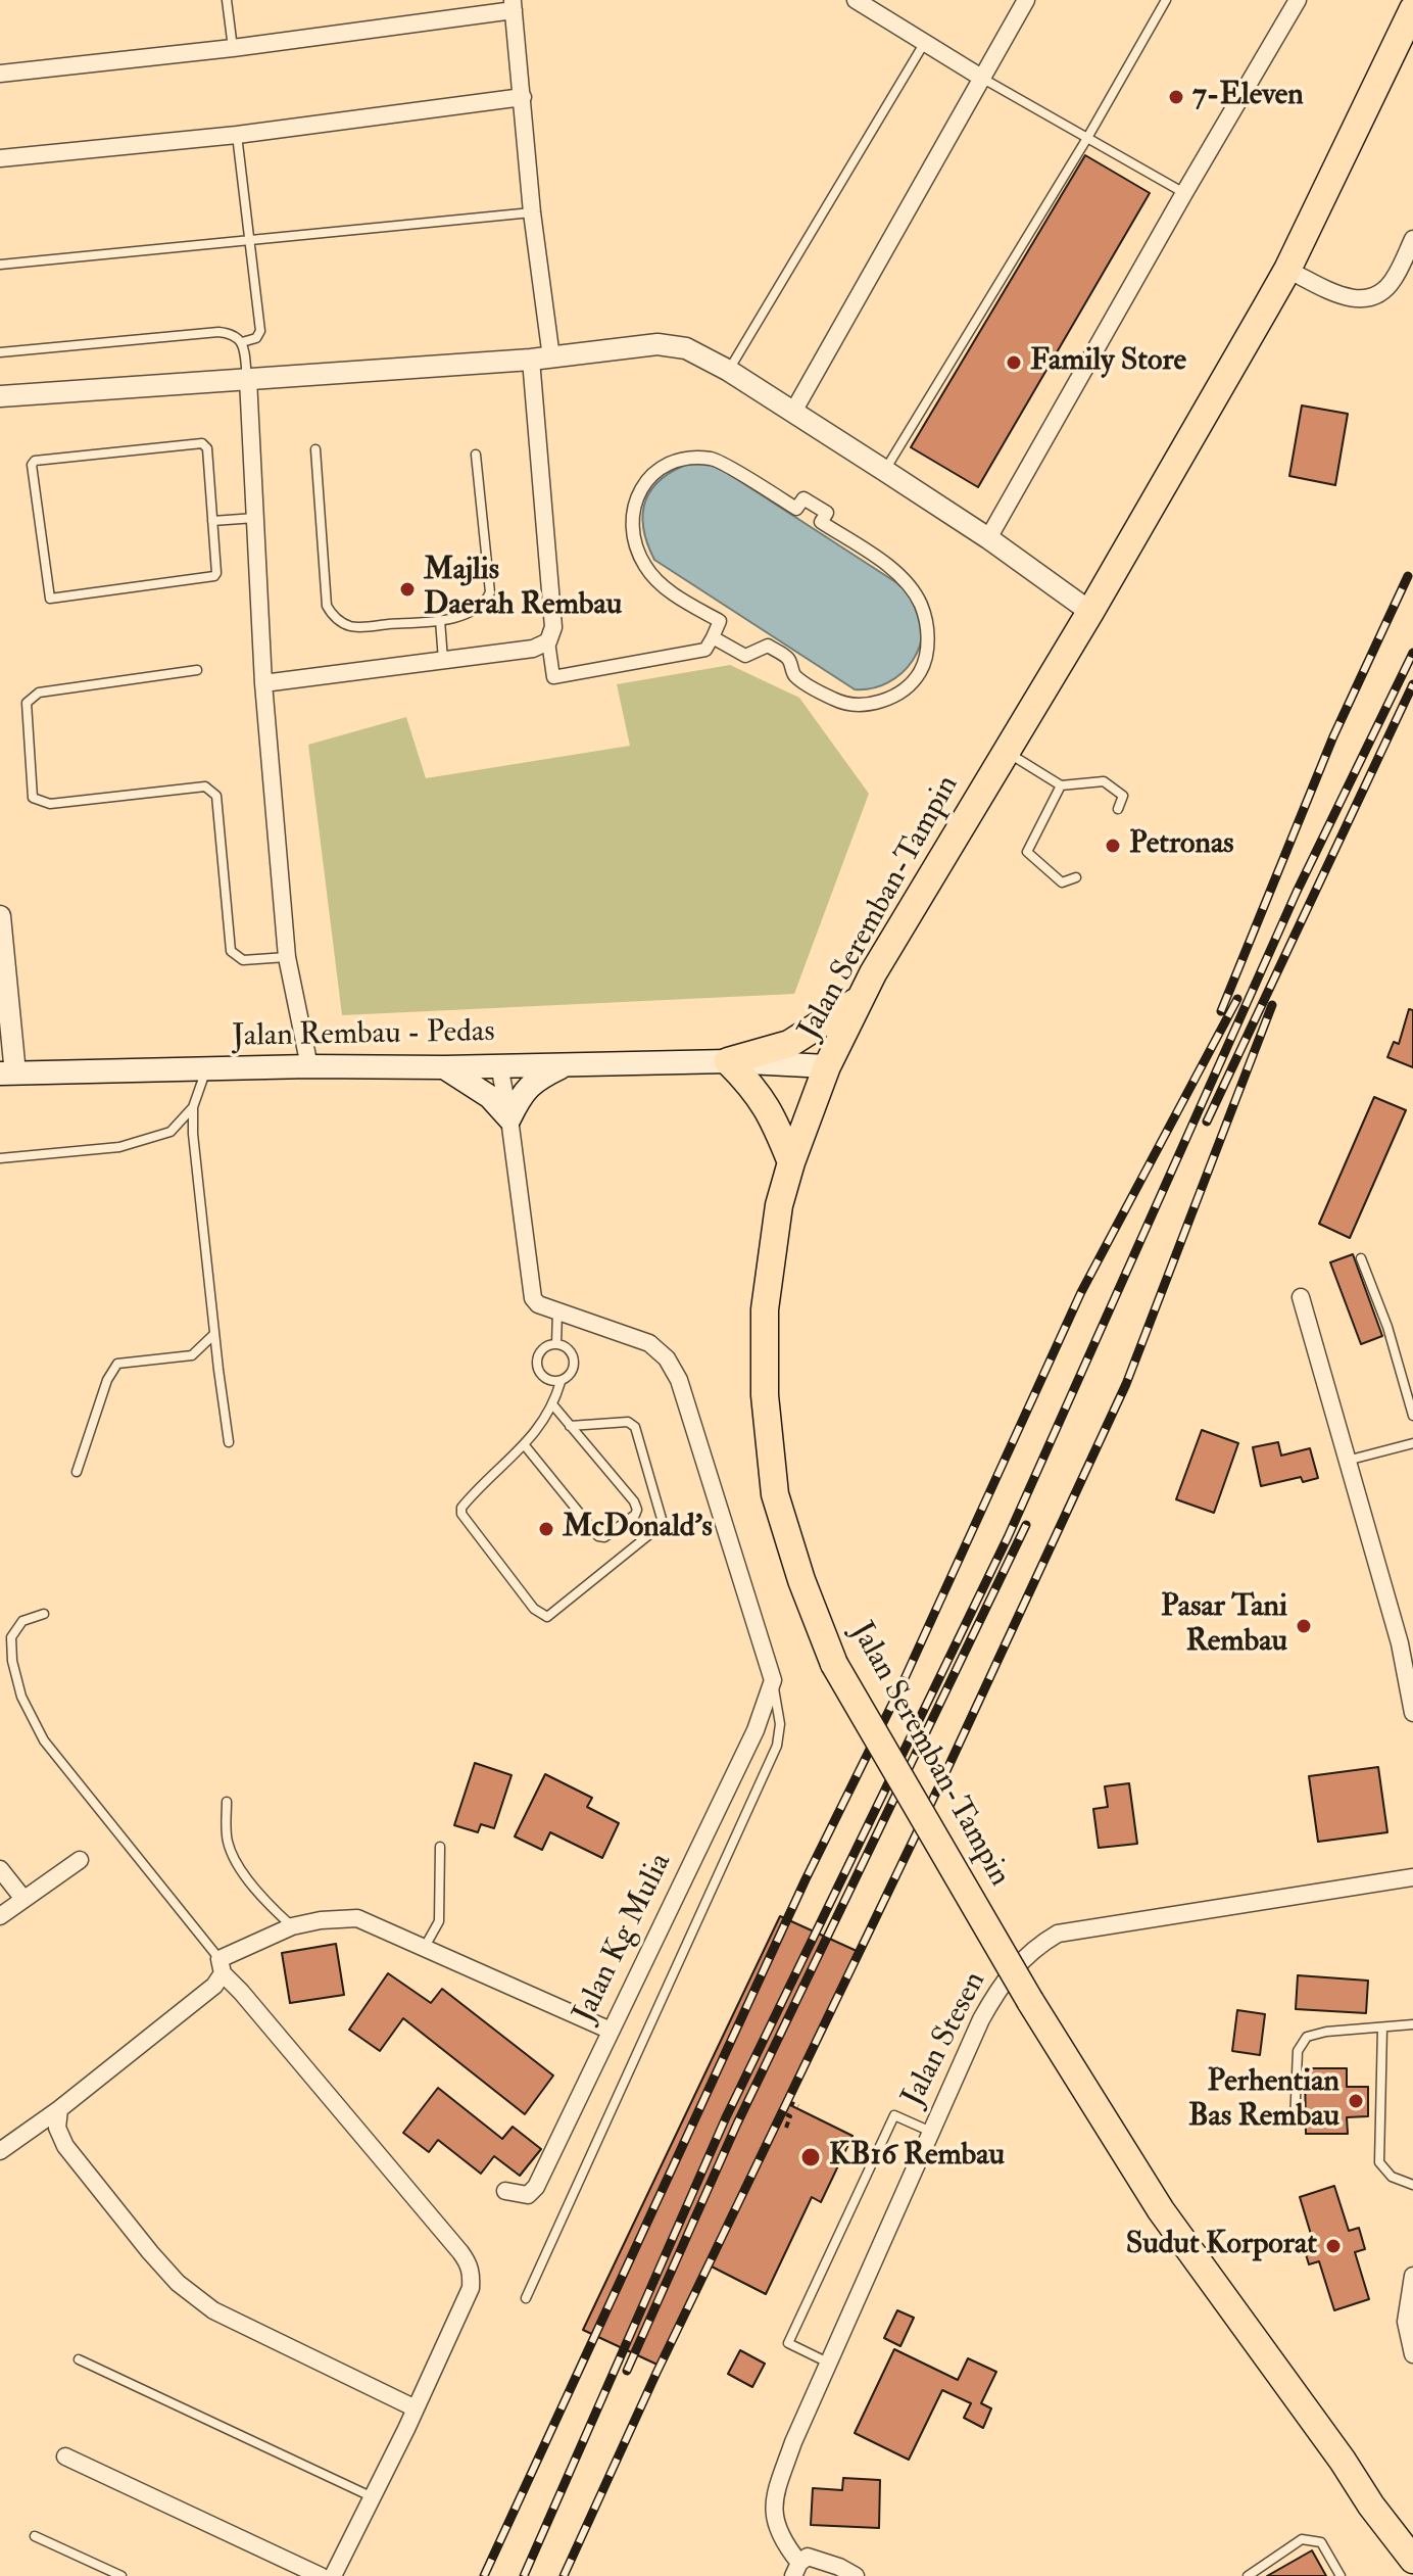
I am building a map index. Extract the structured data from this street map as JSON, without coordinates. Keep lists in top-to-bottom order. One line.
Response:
{"streets":{"highway":["Jalan Seremban-Tampin"],"main road":["Jalan Rembau - Pedas"],"street":["Jalan Kg Mulia","Jalan Stesen"]},"crossings":[["Jalan Seremban-Tampin","Jalan Rembau - Pedas"]],"places":["7-Eleven","Family Store","Majlis Daerah Rembau","Petronas","McDonald's","Pasar Tani Rembau","Perhentian Bas Rembau","KB16 Rembau","Sudut Korporat"]}
